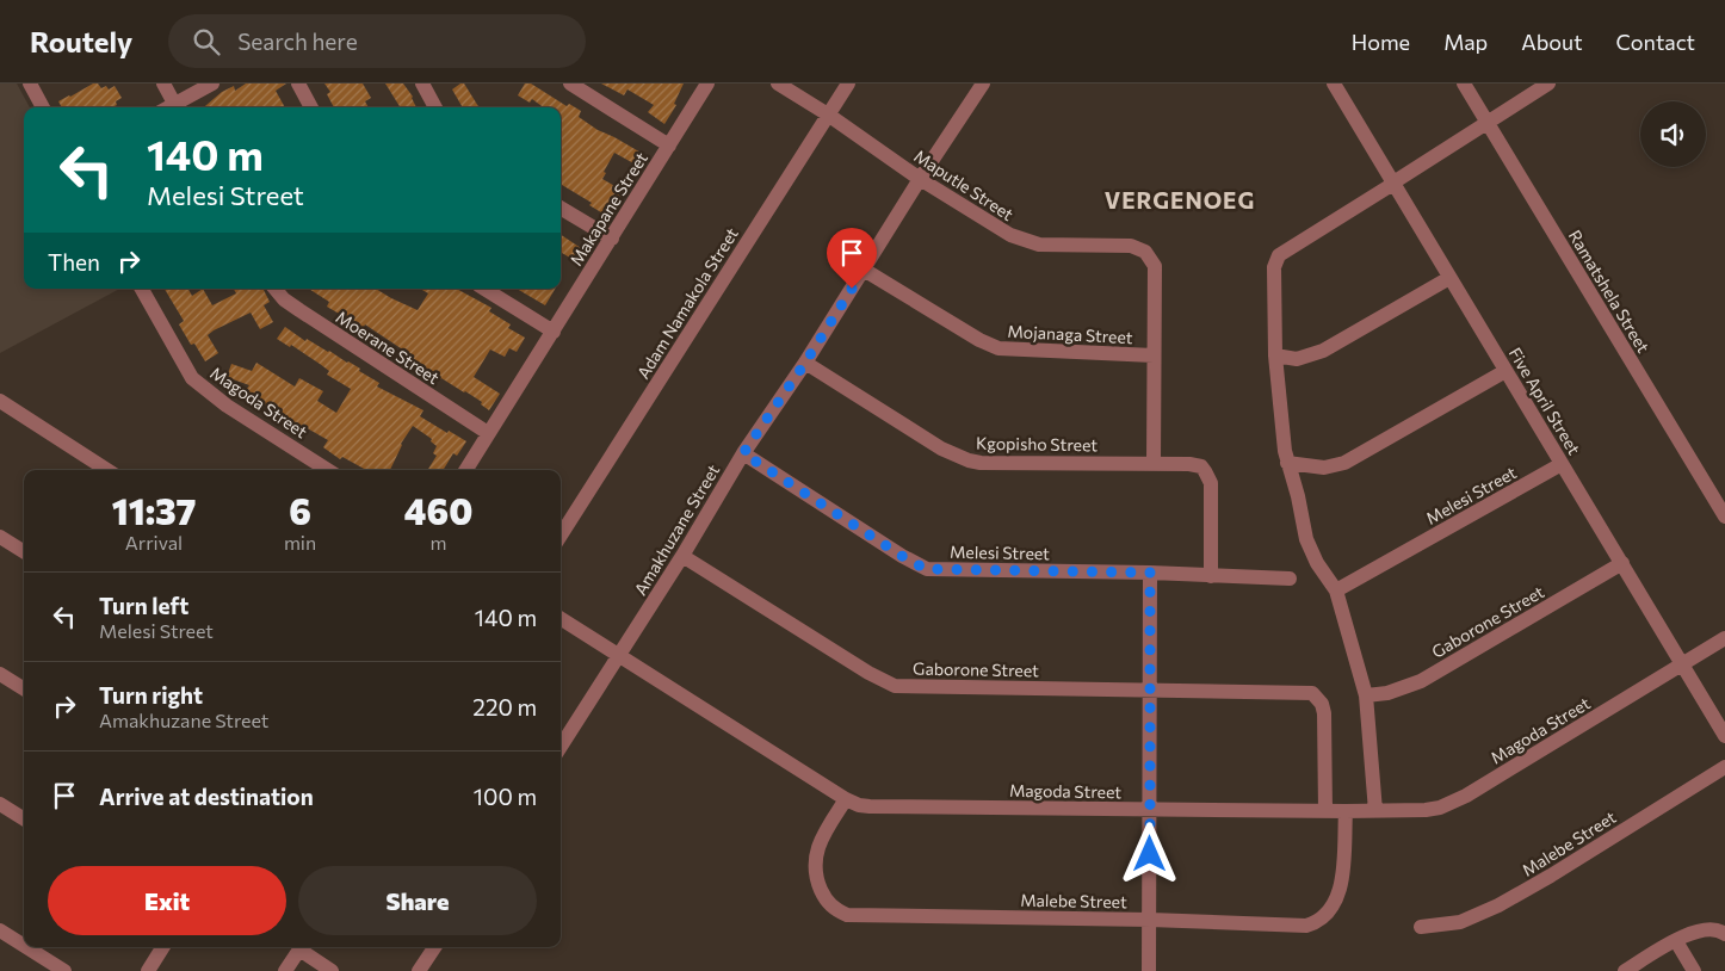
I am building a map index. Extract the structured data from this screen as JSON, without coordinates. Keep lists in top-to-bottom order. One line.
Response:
{"streets":{"street":["Maputle Street","Makapane Street","Ramatshela Street","Adam Namakola Street","Mojanaga Street","Moerane Street","Five April Street","Magoda Street","Kgopisho Street","Melesi Street","Amakhuzane Street","Gaborone Street","Malebe Street"]},"crossings":[["Maputle Street","Adam Namakola Street"],["Maputle Street","Mojanaga Street"],["Maputle Street","Amakhuzane Street"],["Makapane Street","Moerane Street"],["Mojanaga Street","Amakhuzane Street"],["Five April Street","Magoda Street"],["Five April Street","Melesi Street"],["Five April Street","Gaborone Street"],["Magoda Street","Amakhuzane Street"],["Magoda Street","Gaborone Street"],["Magoda Street","Malebe Street"],["Kgopisho Street","Melesi Street"],["Kgopisho Street","Amakhuzane Street"],["Melesi Street","Amakhuzane Street"],["Amakhuzane Street","Gaborone Street"]],"districts":["VERGENOEG"],"page":{"header":"Routely","search":"Search here","nav":["Home","Map","About","Contact"],"turn":["140 m","Melesi Street"],"then":"Then","eta":["11:37","Arrival","6","min","460","m"],"list":[{"name":"Turn left","note":"Melesi Street","value":"140 m"},{"name":"Turn right","note":"Amakhuzane Street","value":"220 m"},{"name":"Arrive at destination","value":"100 m"}],"buttons":["Exit","Share"]}}
